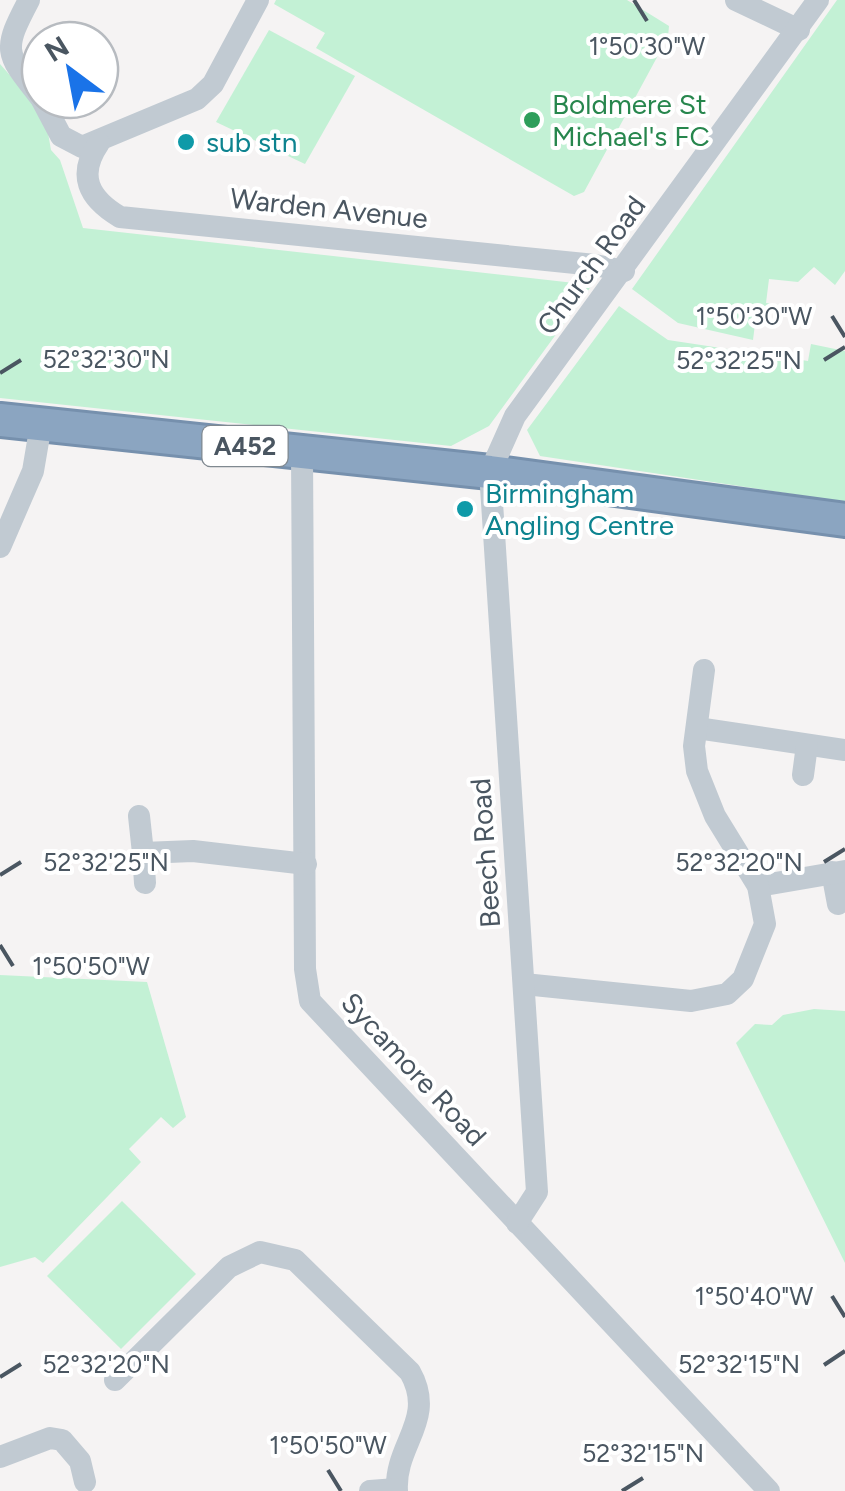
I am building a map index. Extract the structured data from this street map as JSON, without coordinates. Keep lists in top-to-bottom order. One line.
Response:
{"streets":{"highway":["A452"],"street":["Warden Avenue","Church Road","Beech Road","Sycamore Road"]},"crossings":[["Warden Avenue","Church Road"],["Church Road","A452"],["Church Road","Beech Road"],["A452","Beech Road"],["A452","Sycamore Road"],["Beech Road","Sycamore Road"]],"places":["Boldmere St Michael's FC","sub stn","Birmingham Angling Centre"],"north":"top left","coordinates":["1°50'30\"W","52°32'30\"N","52°32'25\"N","52°32'20\"N","1°50'50\"W","1°50'40\"W","52°32'15\"N"]}
